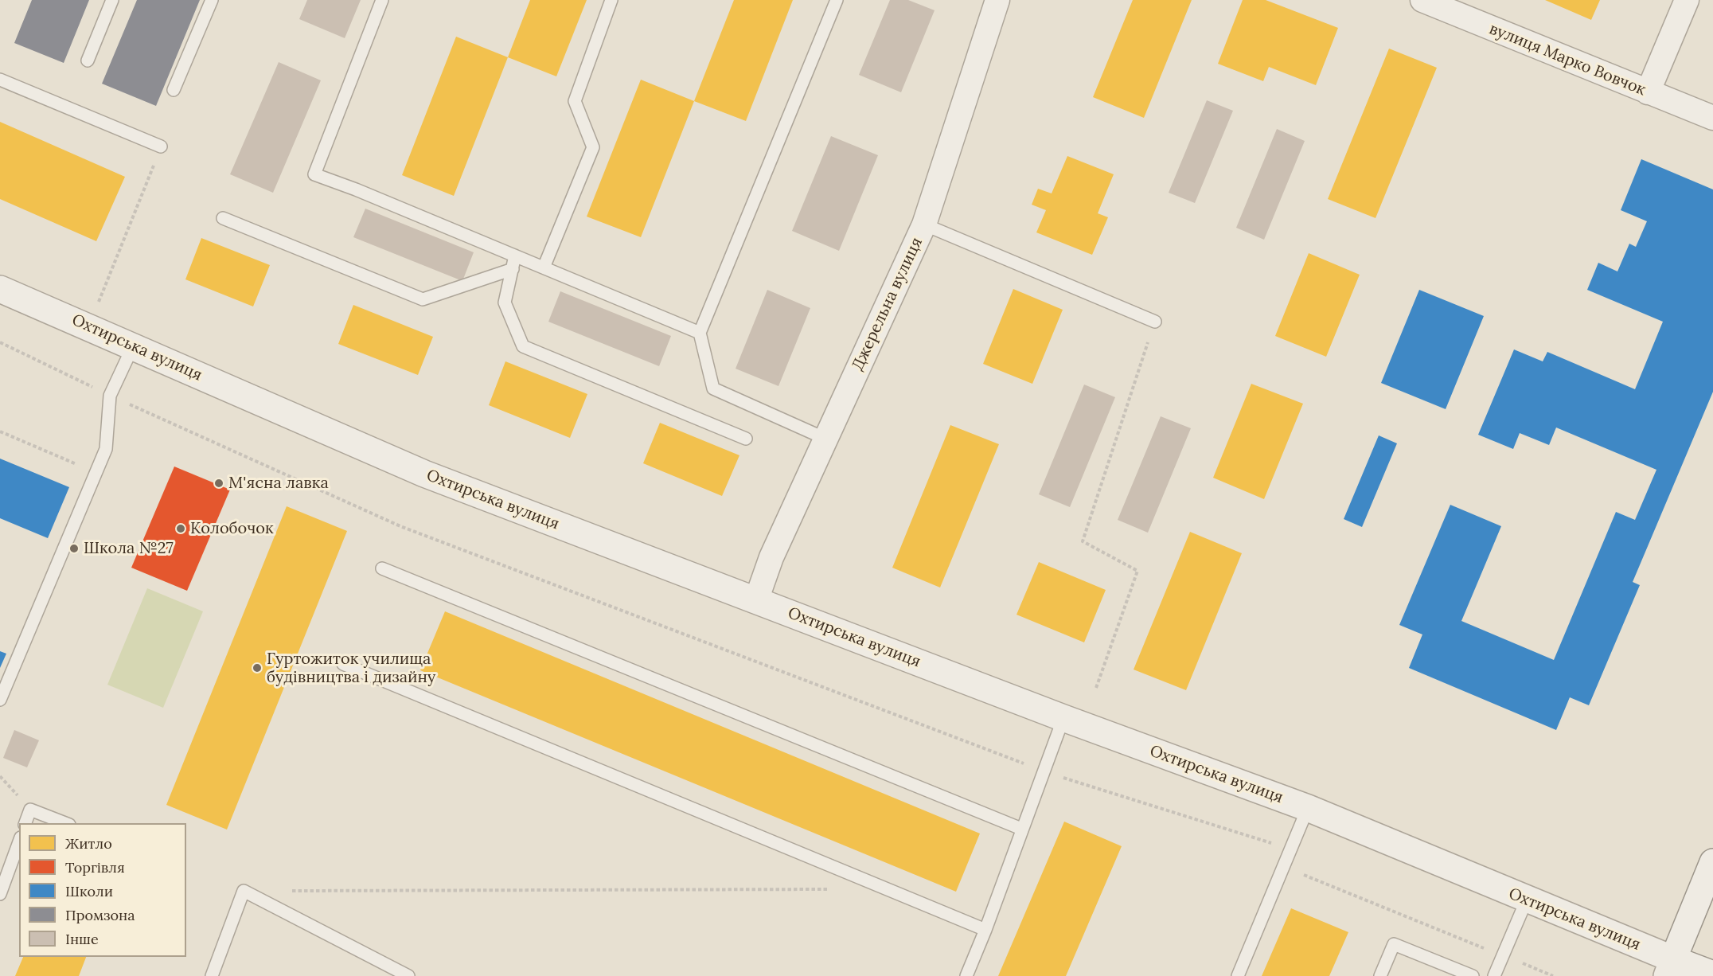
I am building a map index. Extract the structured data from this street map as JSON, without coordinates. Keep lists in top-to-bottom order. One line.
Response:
{"streets":{"street":["вулиця Марко Вовчок","Джерельна вулиця","Охтирська вулиця"]},"crossings":[["Джерельна вулиця","Охтирська вулиця"]],"places":["М'ясна лавка","Колобочок","Школа №27","Гуртожиток училища будівництва і дизайну"],"legend":["Житло","Торгівля","Школи","Промзона","Інше"]}
